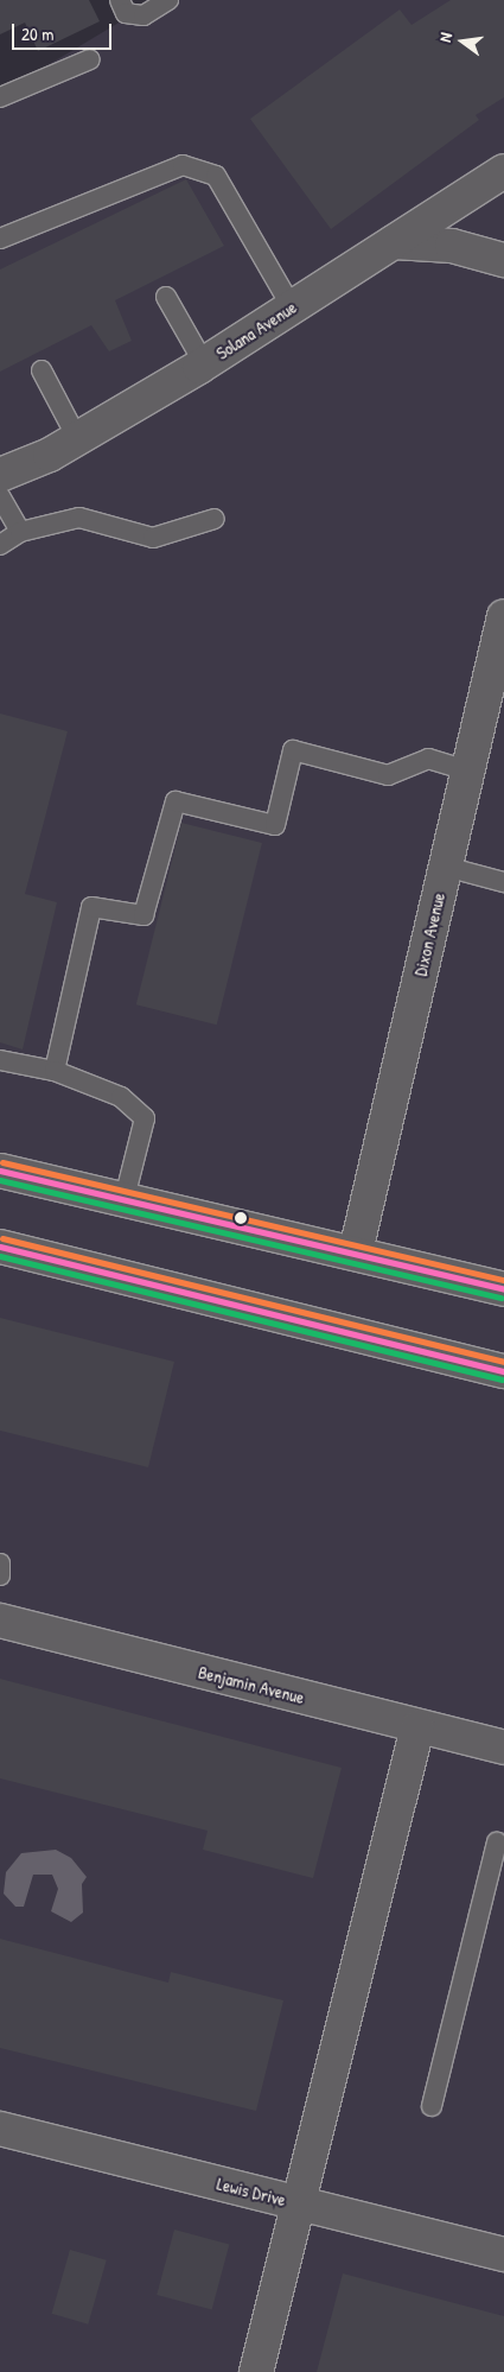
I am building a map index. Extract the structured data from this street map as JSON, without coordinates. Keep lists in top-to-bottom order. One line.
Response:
{"streets":{"street":["Solana Avenue","Dixon Avenue","Benjamin Avenue","Lewis Drive"]},"scale_bar":"20 m","north":"left"}
